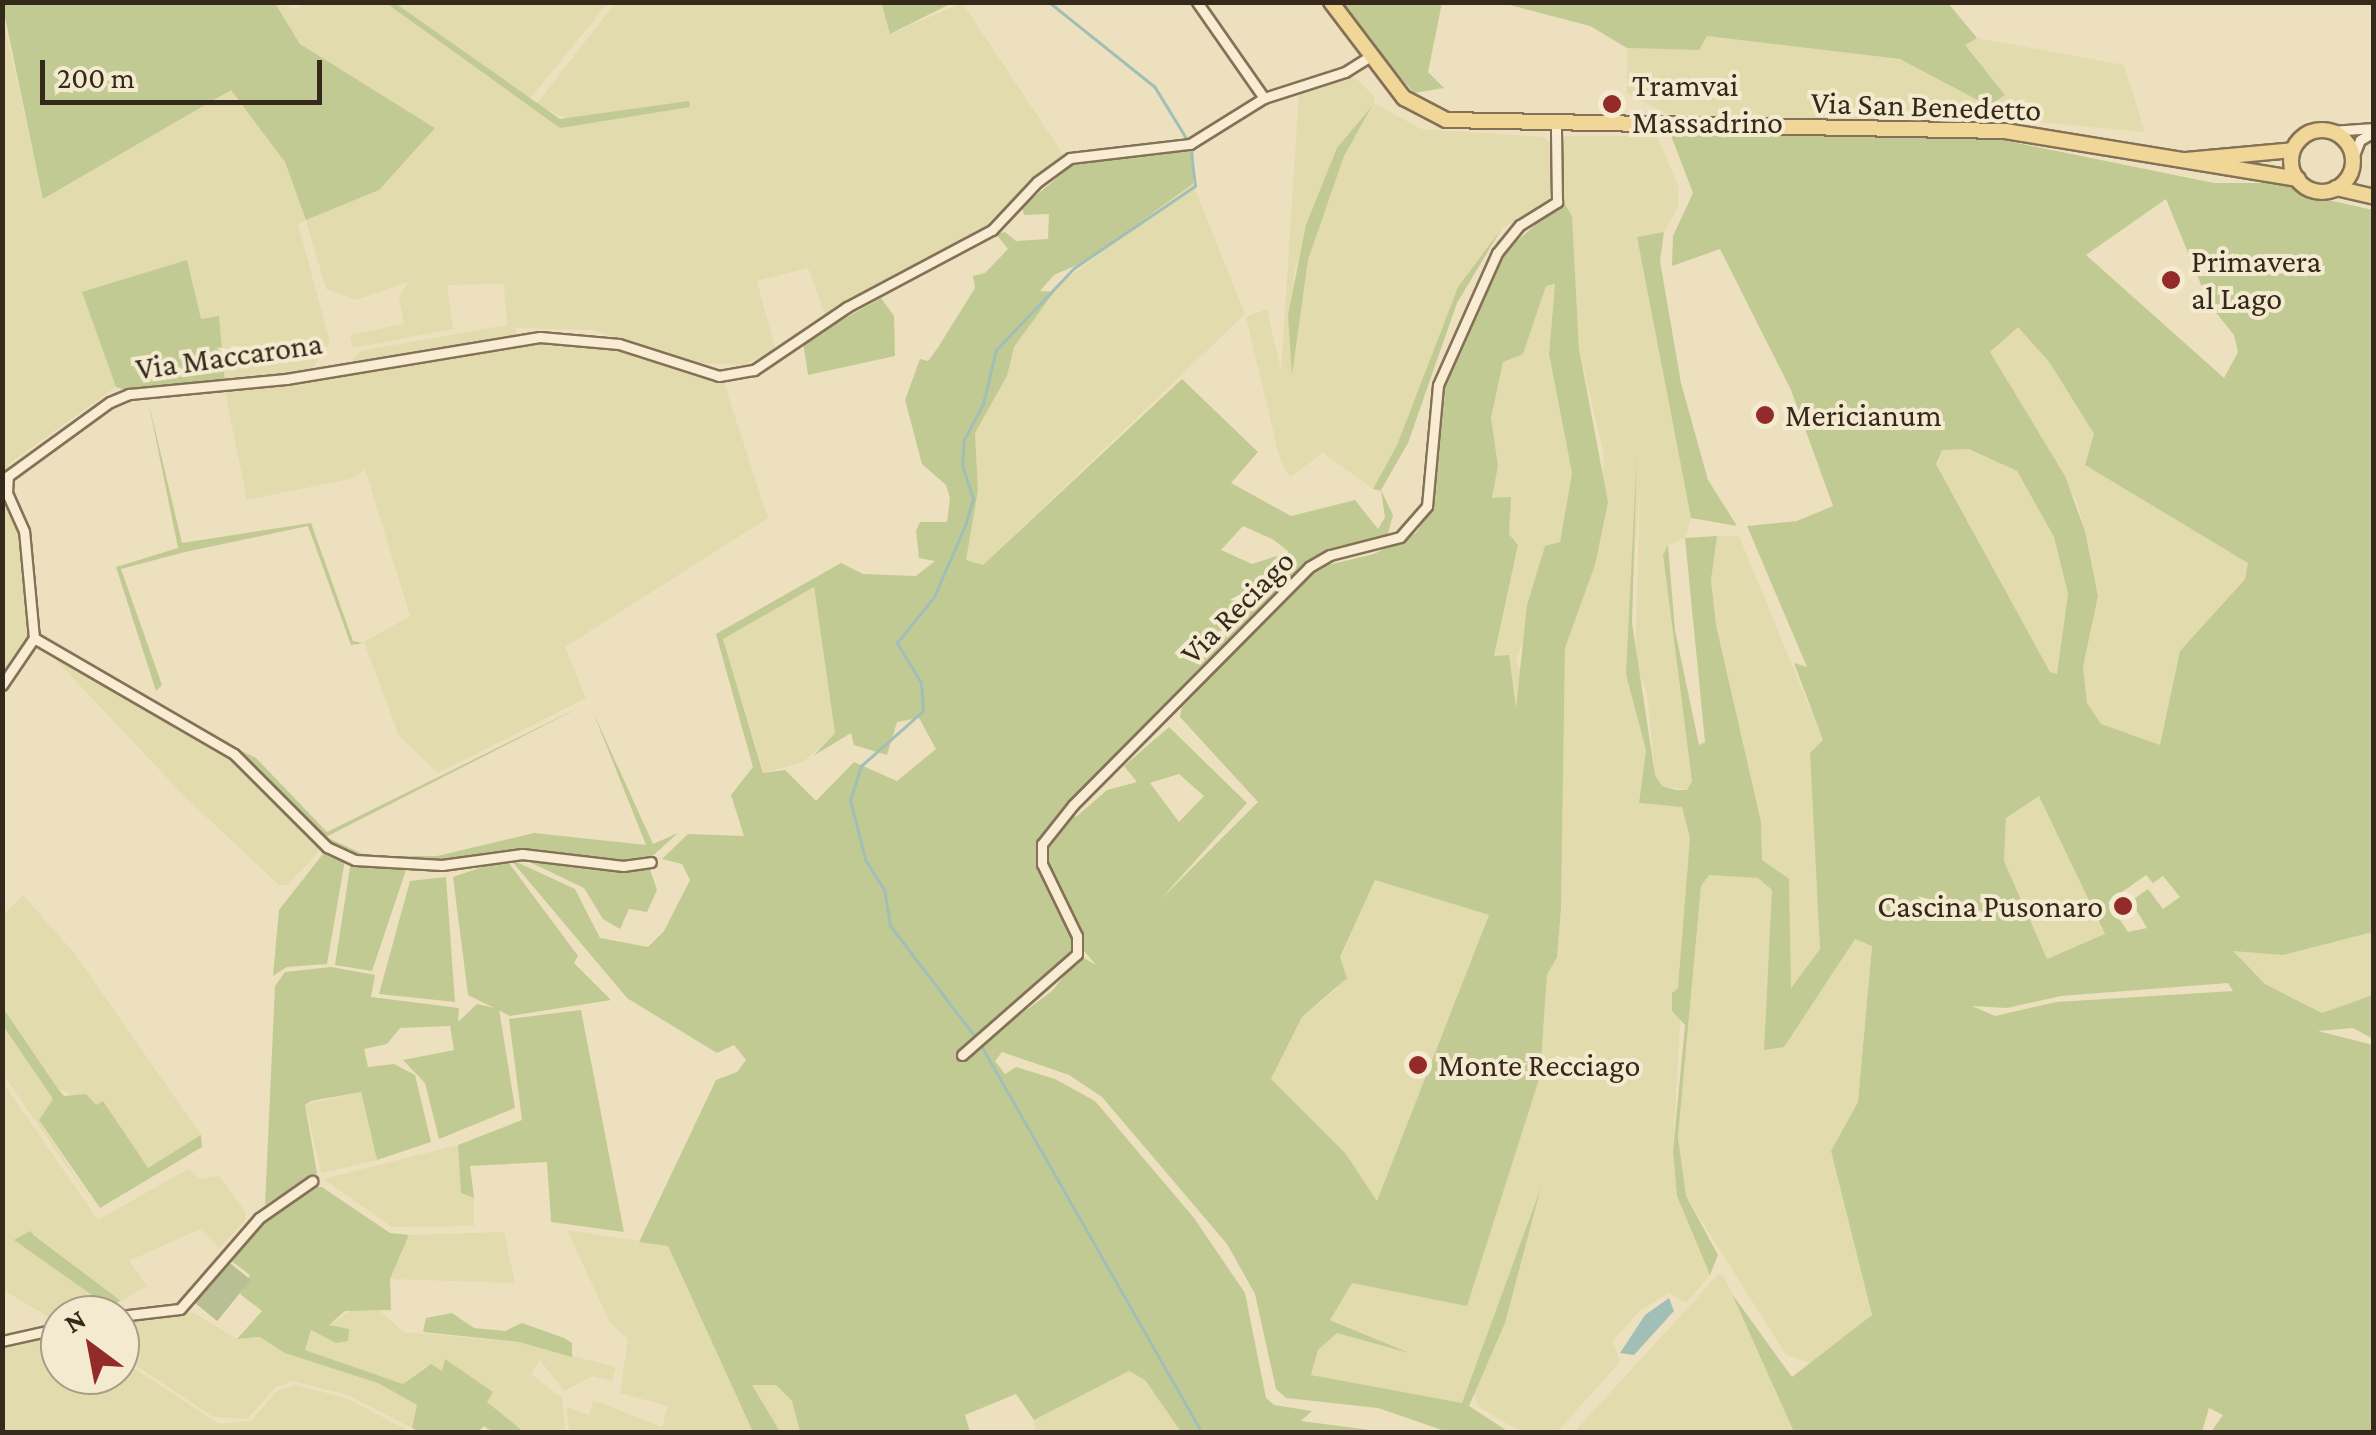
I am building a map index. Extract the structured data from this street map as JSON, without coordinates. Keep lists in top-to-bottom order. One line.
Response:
{"streets":{"main road":["Via San Benedetto"],"street":["Via Maccarona","Via Reciago"]},"crossings":[["Via San Benedetto","Via Maccarona"],["Via San Benedetto","Via Reciago"]],"places":["Tramvai Massadrino","Primavera al Lago","Mericianum","Cascina Pusonaro","Monte Recciago"],"scale_bar":"200 m","north":"top left"}
